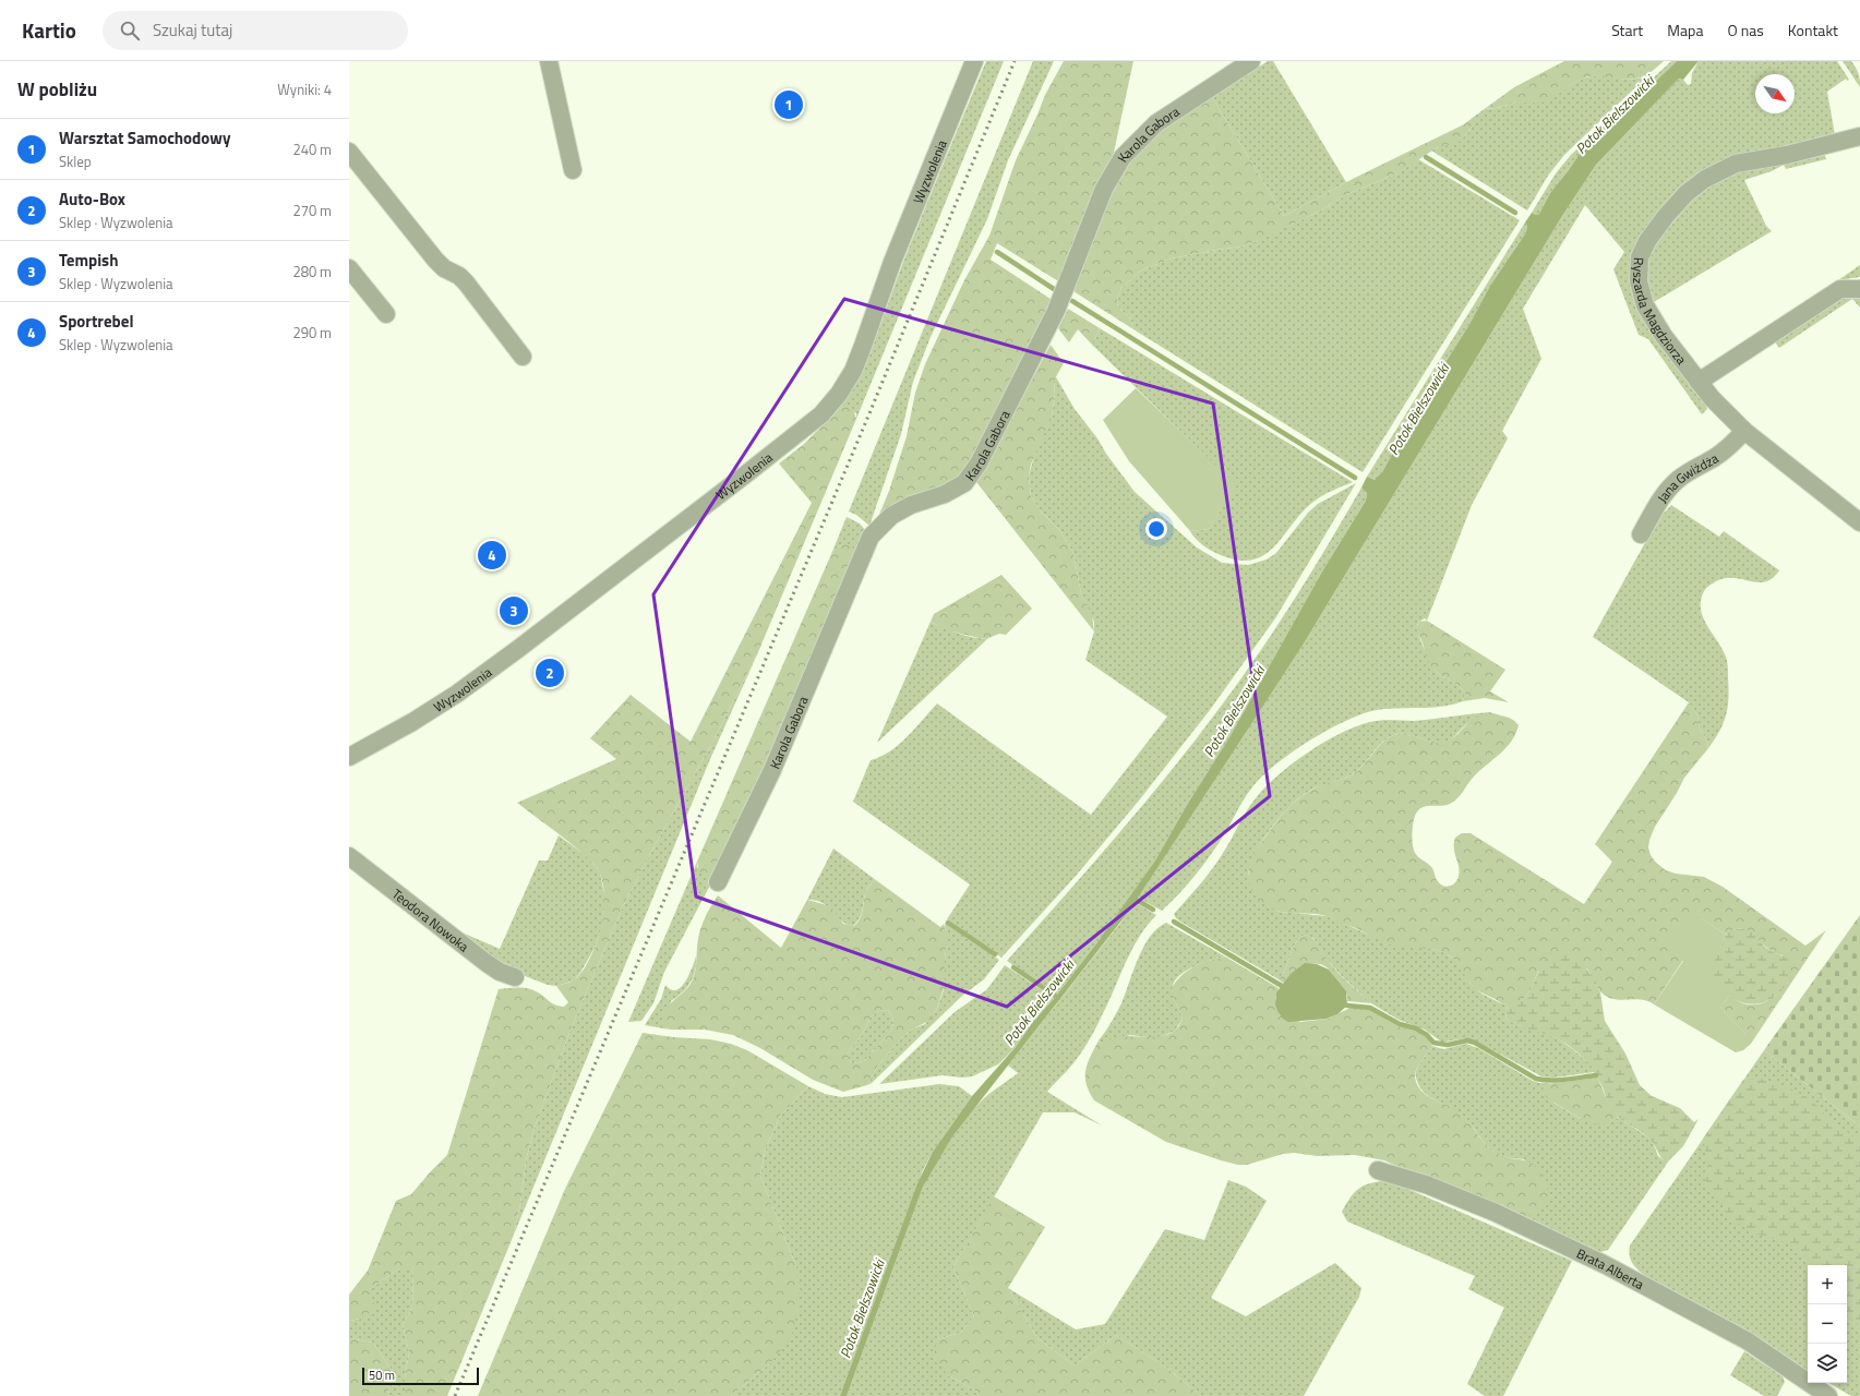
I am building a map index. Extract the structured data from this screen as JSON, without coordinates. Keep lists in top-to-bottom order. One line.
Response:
{"streets":{"street":["Karola Gabora","Wyzwolenia","Ryszarda Magdziorza","Jana Gwiżdża","Teodora Nowoka","Brata Alberta"]},"crossings":[["Ryszarda Magdziorza","Jana Gwiżdża"]],"water":["Potok Bielszowicki"],"scale_bar":"50 m","north":"bottom right","page":{"header":"Kartio","search":"Szukaj tutaj","nav":["Start","Mapa","O nas","Kontakt"],"heading":["W pobliżu","Wyniki: 4"],"pins":["1","4","3","2"],"list":[{"mark":"1","name":"Warsztat Samochodowy","note":"Sklep","value":"240 m"},{"mark":"2","name":"Auto-Box","note":"Sklep · Wyzwolenia","value":"270 m"},{"mark":"3","name":"Tempish","note":"Sklep · Wyzwolenia","value":"280 m"},{"mark":"4","name":"Sportrebel","note":"Sklep · Wyzwolenia","value":"290 m"}],"map_buttons":["+","−"],"scale":"50 m"}}
